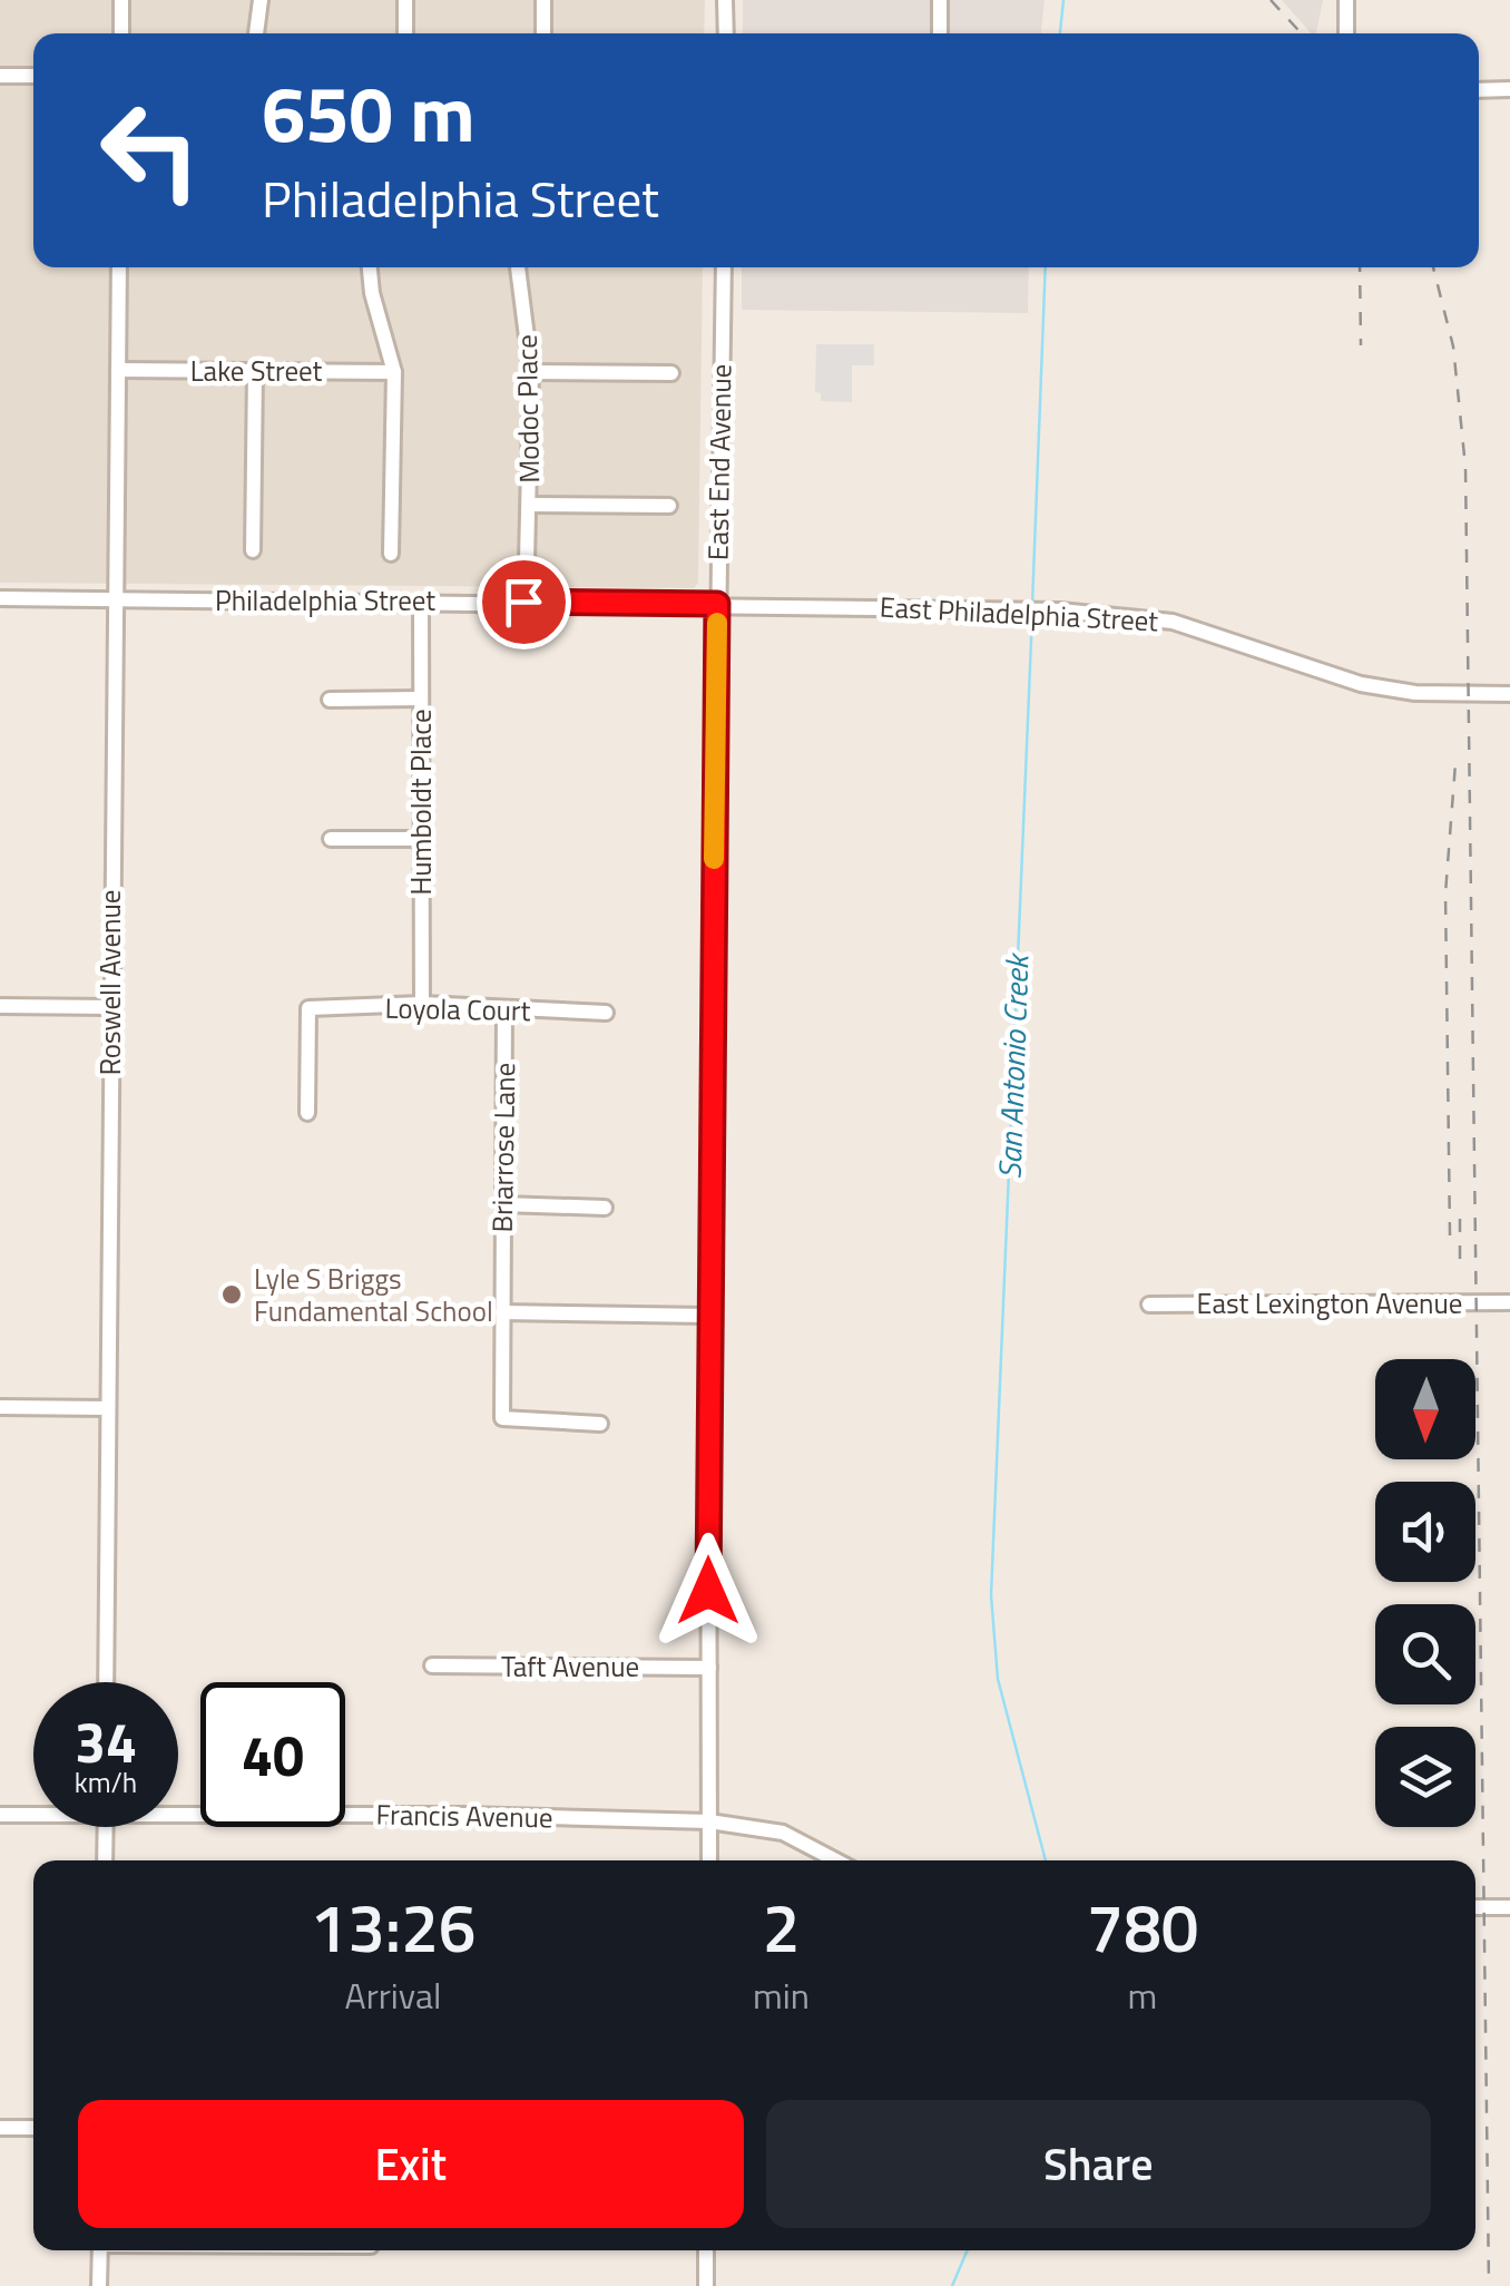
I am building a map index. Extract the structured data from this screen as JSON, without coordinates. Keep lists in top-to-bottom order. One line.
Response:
{"streets":{"street":["Lake Street","Modoc Place","East End Avenue","Philadelphia Street","East Philadelphia Street","Humboldt Place","Roswell Avenue","Loyola Court","Briarrose Lane","East Lexington Avenue","Taft Avenue","Francis Avenue"]},"crossings":[["Lake Street","Roswell Avenue"],["East End Avenue","Philadelphia Street"],["East End Avenue","East Philadelphia Street"],["East End Avenue","Taft Avenue"],["East End Avenue","Francis Avenue"],["Philadelphia Street","East Philadelphia Street"],["Philadelphia Street","Humboldt Place"],["Philadelphia Street","Roswell Avenue"],["Humboldt Place","Loyola Court"],["Loyola Court","Briarrose Lane"]],"water":["San Antonio Creek"],"places":["Lyle S Briggs Fundamental School"],"north":"bottom","page":{"turn":["650 m","Philadelphia Street"],"speed":"34 km/h","limit":"40","eta":["13:26","Arrival","2","min","780","m"],"buttons":["Exit","Share"]}}
